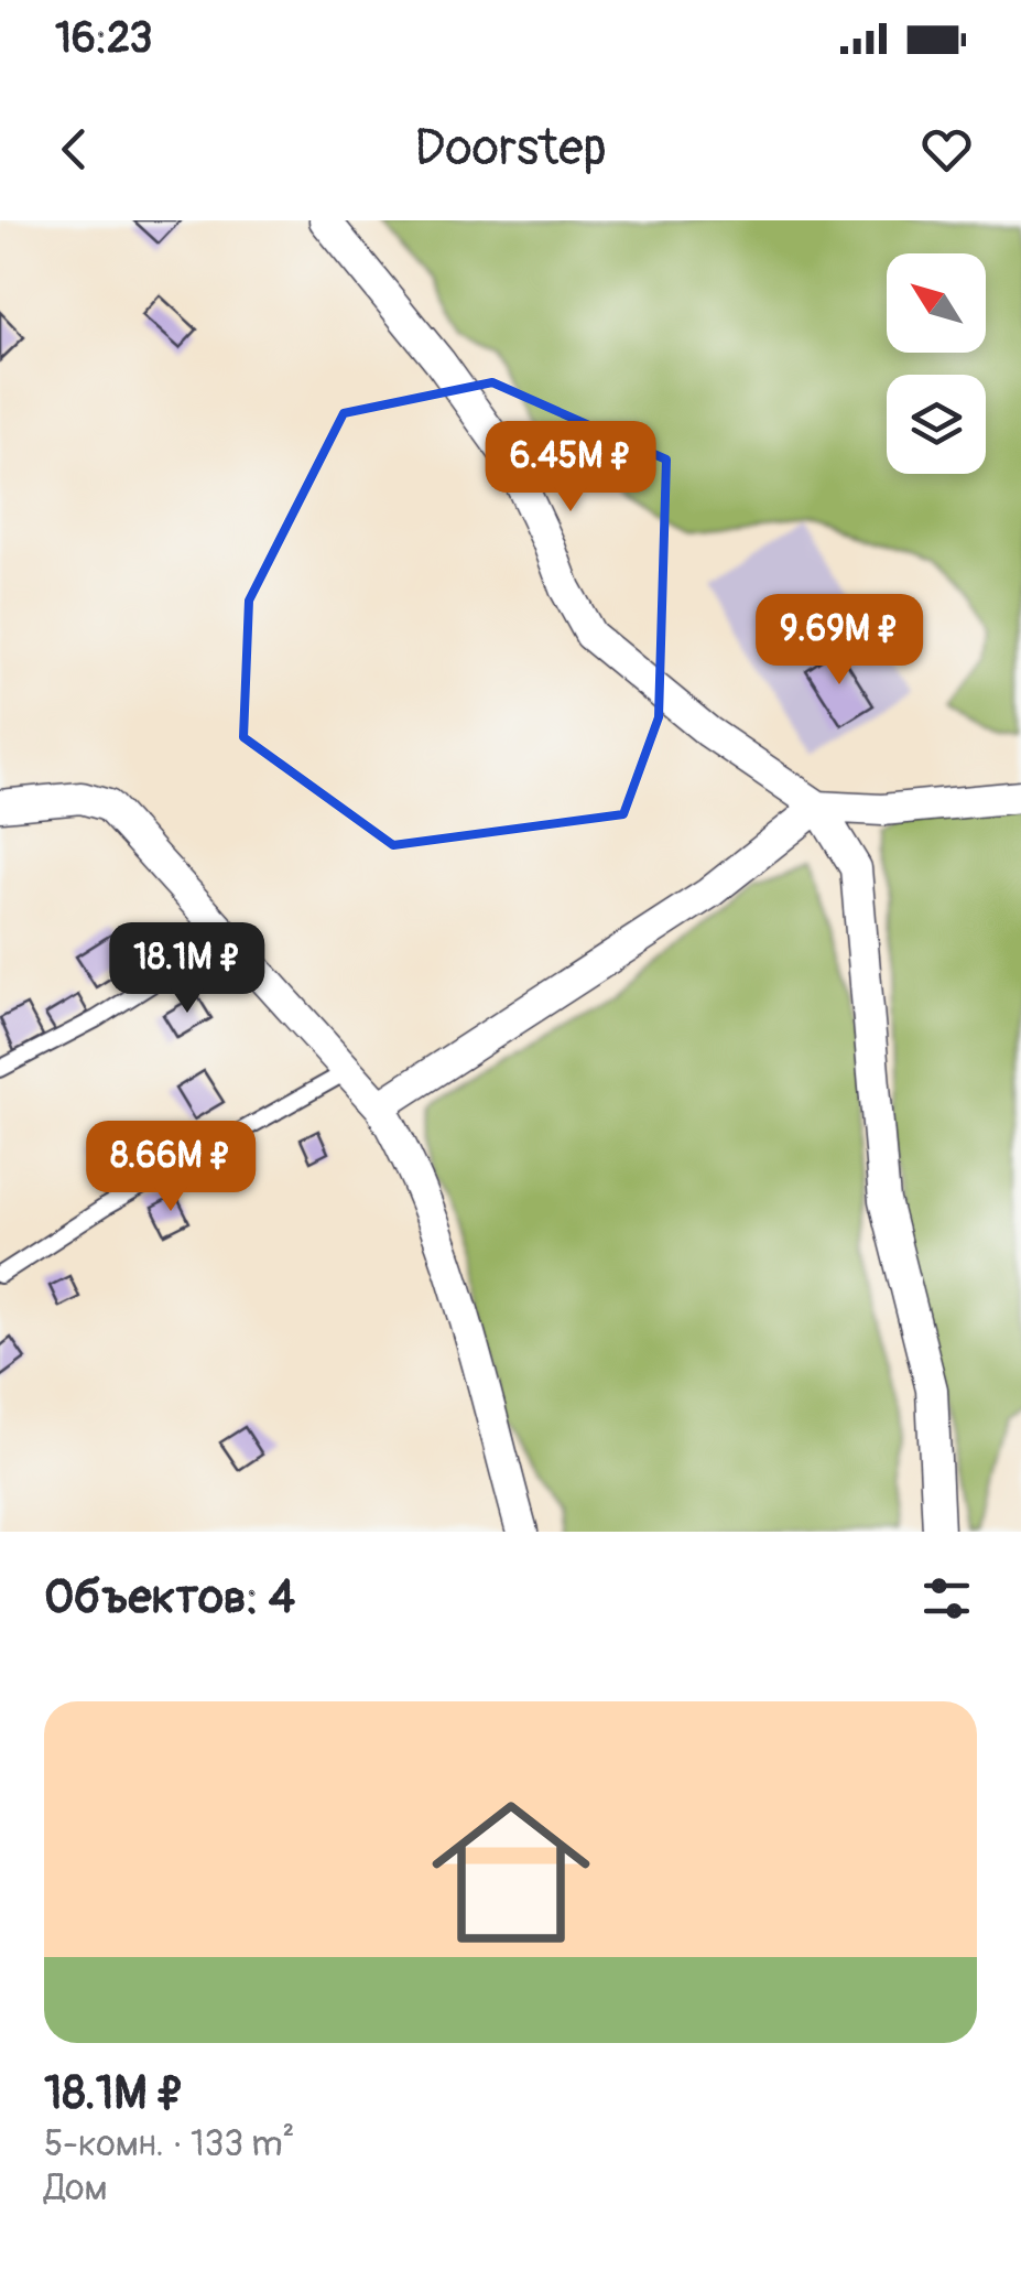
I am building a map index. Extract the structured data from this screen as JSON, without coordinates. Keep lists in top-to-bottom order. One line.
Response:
{"north":"top left","page":{"status":"16:23","header":"Doorstep","price":["6.45M ₽","9.69M ₽","18.1M ₽","8.66M ₽"],"heading":"Объектов: 4","list":[{"name":"18.1M ₽","note":"5-комн. · 133 m² · Дом"}]}}
